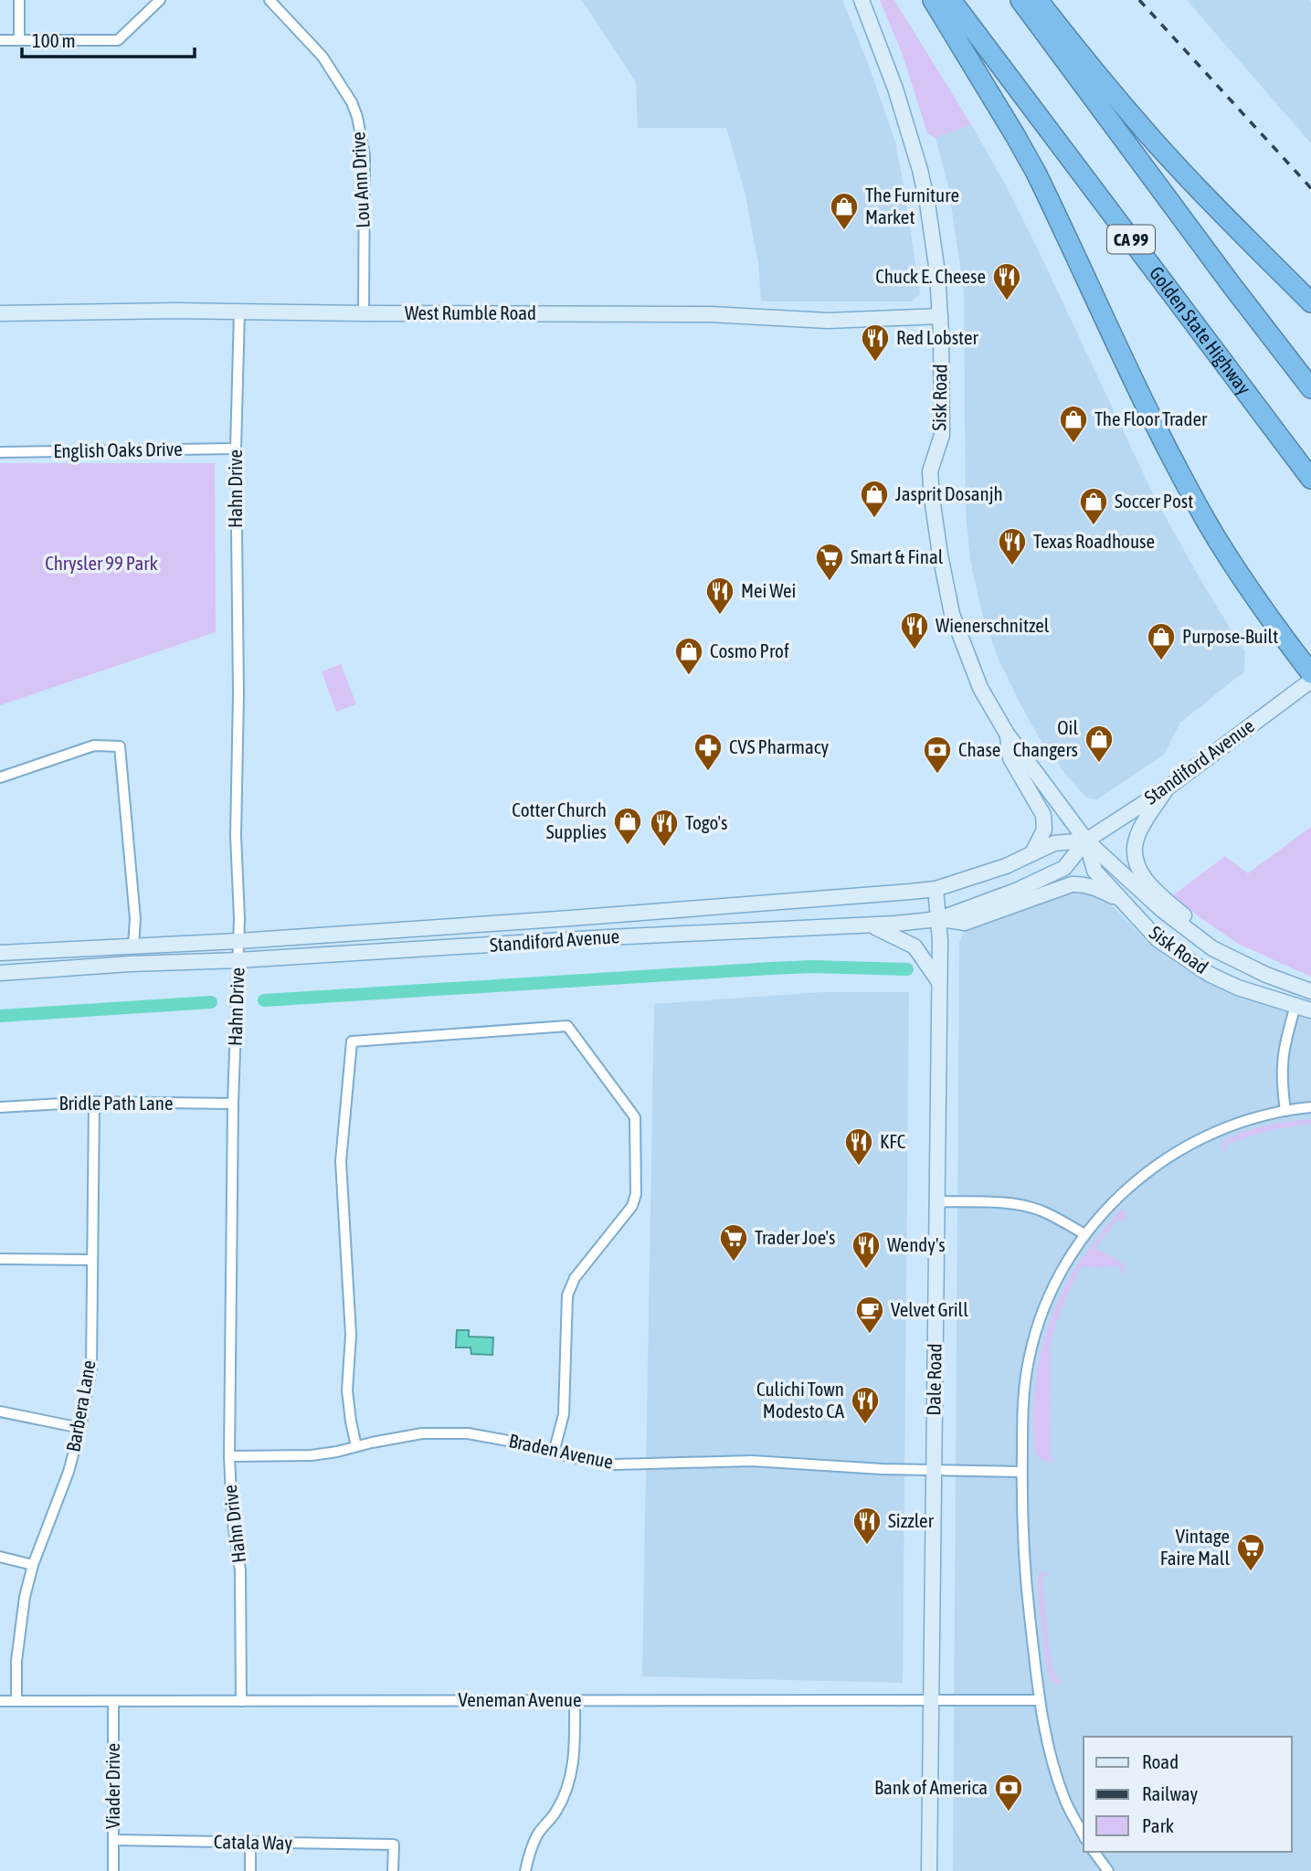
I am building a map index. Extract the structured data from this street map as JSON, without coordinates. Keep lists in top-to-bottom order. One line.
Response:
{"streets":{"highway":["CA 99","Golden State Highway"],"main road":["West Rumble Road","Sisk Road","Standiford Avenue","Dale Road"],"street":["Lou Ann Drive","English Oaks Drive","Hahn Drive","Bridle Path Lane","Barbera Lane","Braden Avenue","Veneman Avenue","Viader Drive","Catala Way"]},"crossings":[["Lou Ann Drive","West Rumble Road"],["West Rumble Road","Sisk Road"],["West Rumble Road","Hahn Drive"],["Sisk Road","Standiford Avenue"],["English Oaks Drive","Hahn Drive"],["Hahn Drive","Standiford Avenue"],["Hahn Drive","Bridle Path Lane"],["Hahn Drive","Braden Avenue"],["Hahn Drive","Veneman Avenue"],["Standiford Avenue","Dale Road"],["Bridle Path Lane","Barbera Lane"],["Dale Road","Braden Avenue"],["Dale Road","Veneman Avenue"],["Barbera Lane","Veneman Avenue"],["Veneman Avenue","Viader Drive"],["Viader Drive","Catala Way"]],"parks":["Chrysler 99 Park"],"places":{"shop":["The Furniture Market","The Floor Trader","Jasprit Dosanjh","Soccer Post","Purpose-Built","Cosmo Prof","Oil Changers","Cotter Church Supplies"],"restaurant":["Chuck E. Cheese","Red Lobster","Texas Roadhouse","Mei Wei","Wienerschnitzel","Togo's","KFC","Wendy's","Culichi Town Modesto CA","Sizzler"],"supermarket":["Smart & Final","Trader Joe's","Vintage Faire Mall"],"pharmacy":["CVS Pharmacy"],"bank":["Chase","Bank of America"],"cafe":["Velvet Grill"]},"legend":["Road","Railway","Park"],"scale_bar":"100 m"}
